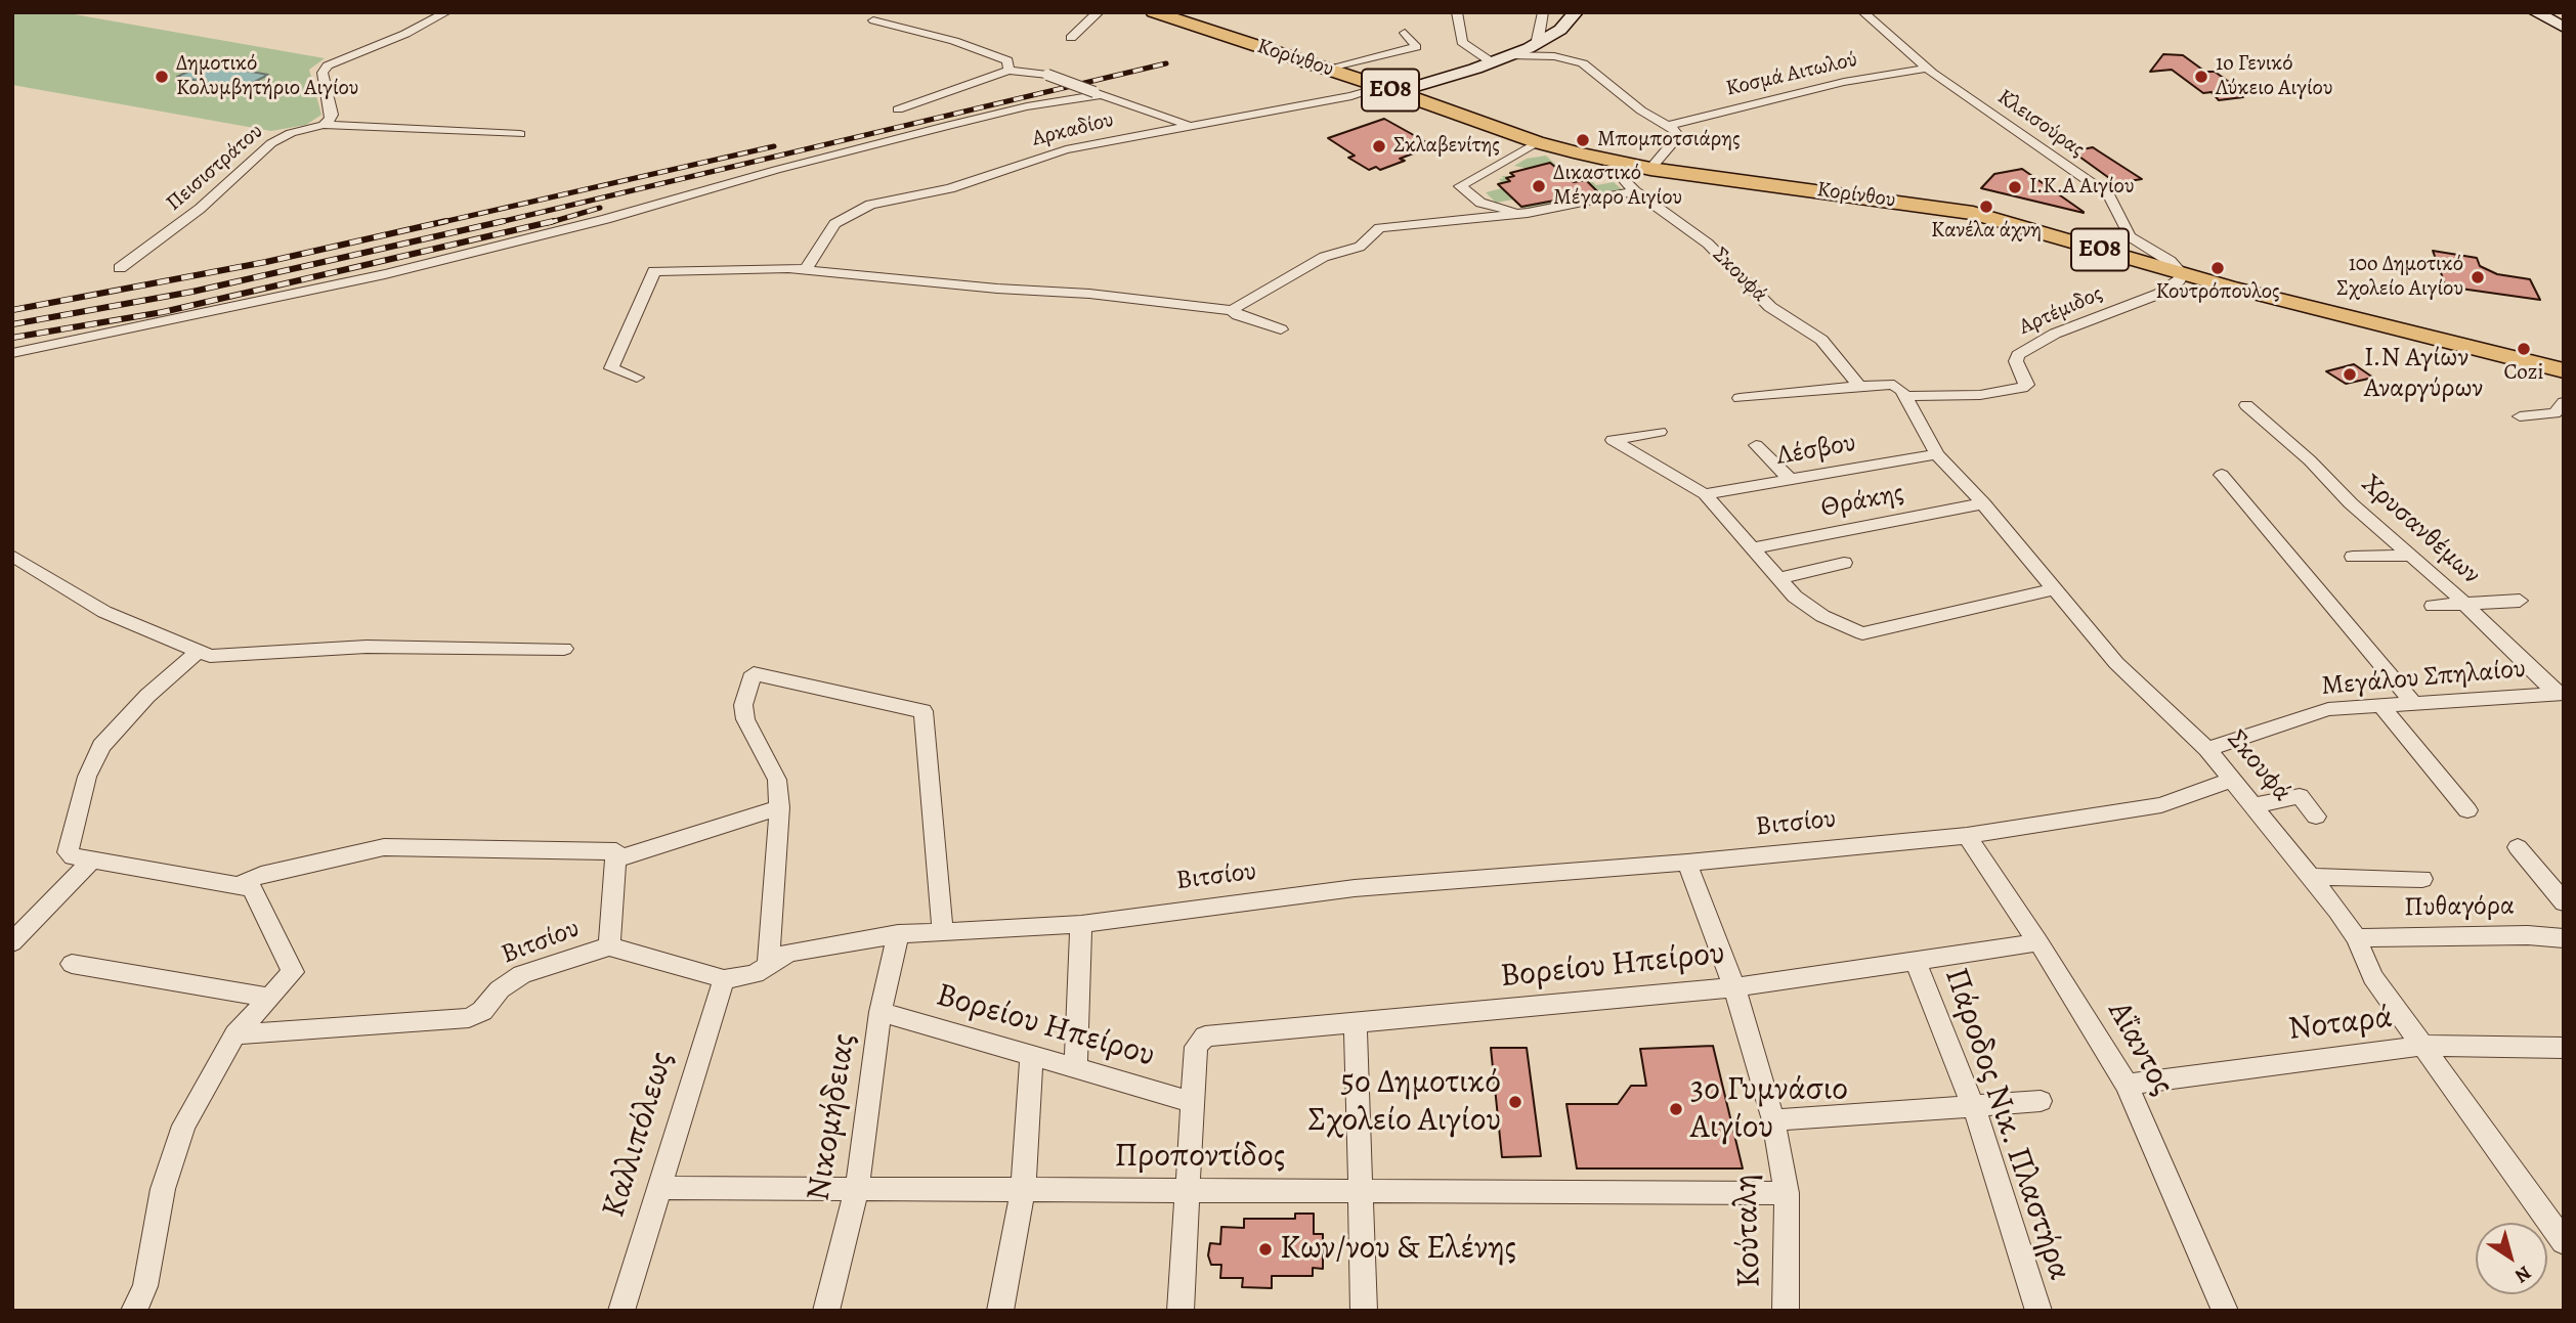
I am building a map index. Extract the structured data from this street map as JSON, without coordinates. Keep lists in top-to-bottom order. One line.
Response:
{"streets":{"main road":["Κορίνθου","ΕΟ8"],"street":["Κοσμά Αιτωλού","Κλεισούρας","Αρκαδίου","Πεισιστράτου","Σκουφά","Αρτέμιδος","Λέσβου","Θράκης","Χρυσανθέμων","Μεγάλου Σπηλαίου","Βιτσίου","Πυθαγόρα","Βορείου Ηπείρου","Νοταρά","Αΐαντος","Νικομήδειας","Πάροδος Νικ. Πλαστήρα","Καλλιπόλεως","Προποντίδος","Κούταλη"]},"crossings":[["Κορίνθου","Κλεισούρας"],["Κορίνθου","Αρκαδίου"],["Κορίνθου","Αρτέμιδος"],["Κοσμά Αιτωλού","Κλεισούρας"],["Κλεισούρας","Αρτέμιδος"],["Σκουφά","Αρτέμιδος"],["Σκουφά","Λέσβου"],["Σκουφά","Θράκης"],["Σκουφά","Μεγάλου Σπηλαίου"],["Σκουφά","Βιτσίου"],["Σκουφά","Πυθαγόρα"],["Σκουφά","Νοταρά"],["Χρυσανθέμων","Μεγάλου Σπηλαίου"],["Βιτσίου","Αΐαντος"],["Βιτσίου","Νικομήδειας"],["Βιτσίου","Καλλιπόλεως"],["Βιτσίου","Κούταλη"],["Βορείου Ηπείρου","Αΐαντος"],["Βορείου Ηπείρου","Νικομήδειας"],["Βορείου Ηπείρου","Πάροδος Νικ. Πλαστήρα"],["Βορείου Ηπείρου","Κούταλη"],["Νοταρά","Αΐαντος"],["Νικομήδειας","Προποντίδος"],["Καλλιπόλεως","Προποντίδος"],["Προποντίδος","Κούταλη"]],"places":["Δημοτικό Κολυμβητήριο Αιγίου","1o Γενικό Λύκειο Αιγίου","Μπομποτσιάρης","Σκλαβενίτης","Δικαστικό Μέγαρο Αιγίου","Ι.Κ.Α Αιγίου","Κανέλα άχνη","Κουτρόπουλος","10o Δημοτικό Σχολείο Αιγίου","Cozi","Ι.Ν Αγίων Αναργύρων","5ο Δημοτικό Σχολείο Αιγίου","3ο Γυμνάσιο Αιγίου","Κων/νου & Ελένης"],"north":"bottom right"}
